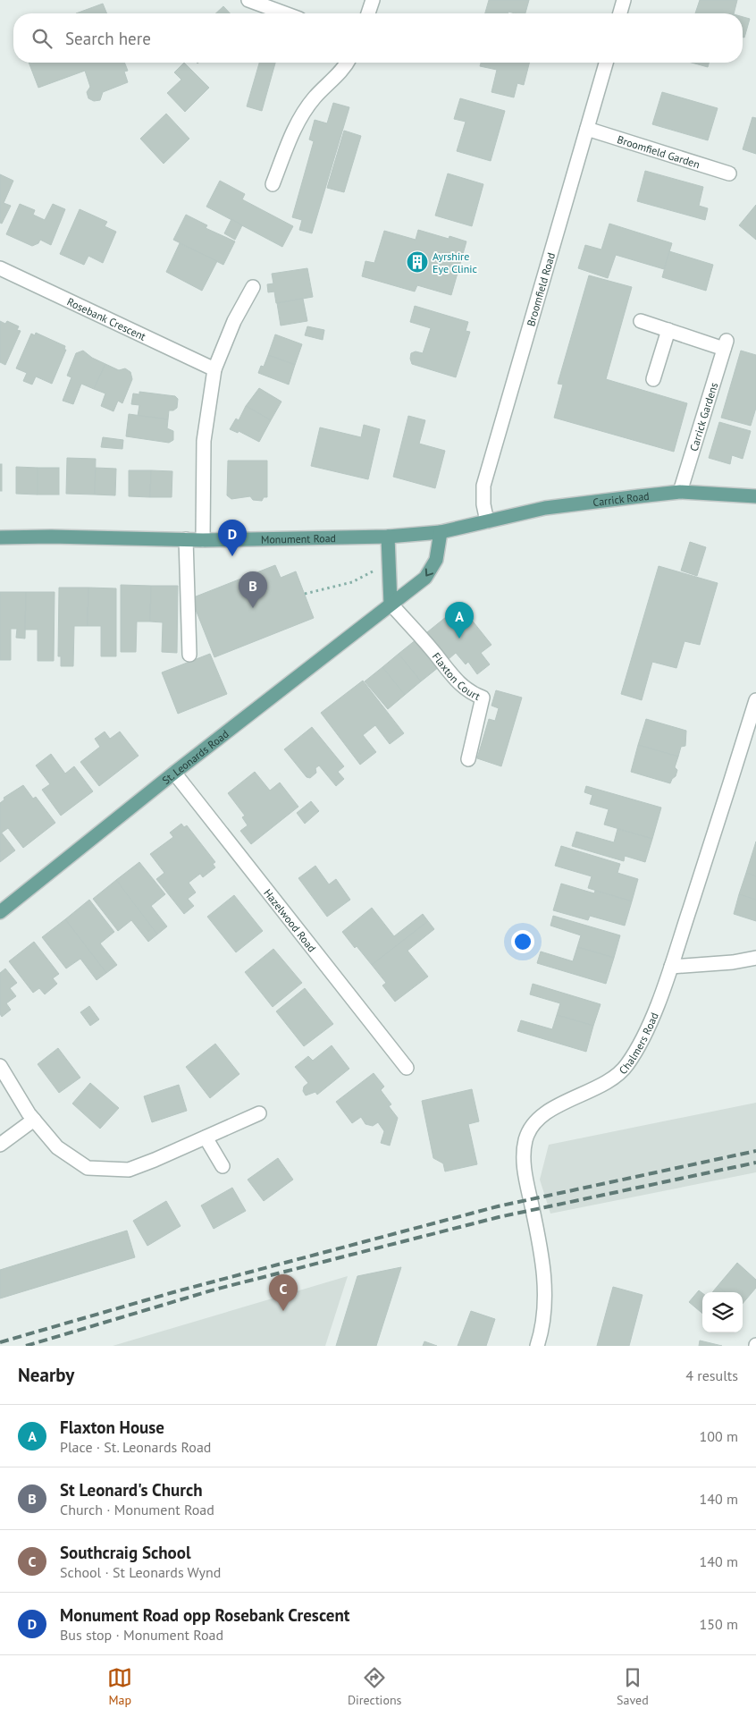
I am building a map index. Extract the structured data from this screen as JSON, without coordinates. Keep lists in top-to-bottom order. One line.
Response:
{"streets":{"main road":["Carrick Road","Monument Road","St. Leonards Road"],"street":["Broomfield Garden","Broomfield Road","Rosebank Crescent","Carrick Gardens","Flaxton Court","Hazelwood Road","Chalmers Road"]},"crossings":[["Broomfield Garden","Broomfield Road"],["Broomfield Road","Carrick Road"],["Broomfield Road","Monument Road"],["Carrick Gardens","Carrick Road"],["Carrick Road","Monument Road"],["Monument Road","St. Leonards Road"],["Flaxton Court","St. Leonards Road"],["St. Leonards Road","Hazelwood Road"]],"places":{"building":["Ayrshire Eye Clinic"]},"page":{"search":"Search here","pins":["D","B","A","C"],"heading":["Nearby","4 results"],"list":[{"mark":"A","name":"Flaxton House","note":"Place · St. Leonards Road","value":"100 m"},{"mark":"B","name":"St Leonard's Church","note":"Church · Monument Road","value":"140 m"},{"mark":"C","name":"Southcraig School","note":"School · St Leonards Wynd","value":"140 m"},{"mark":"D","name":"Monument Road opp Rosebank Crescent","note":"Bus stop · Monument Road","value":"150 m"}],"nav":["Map","Directions","Saved"]}}
